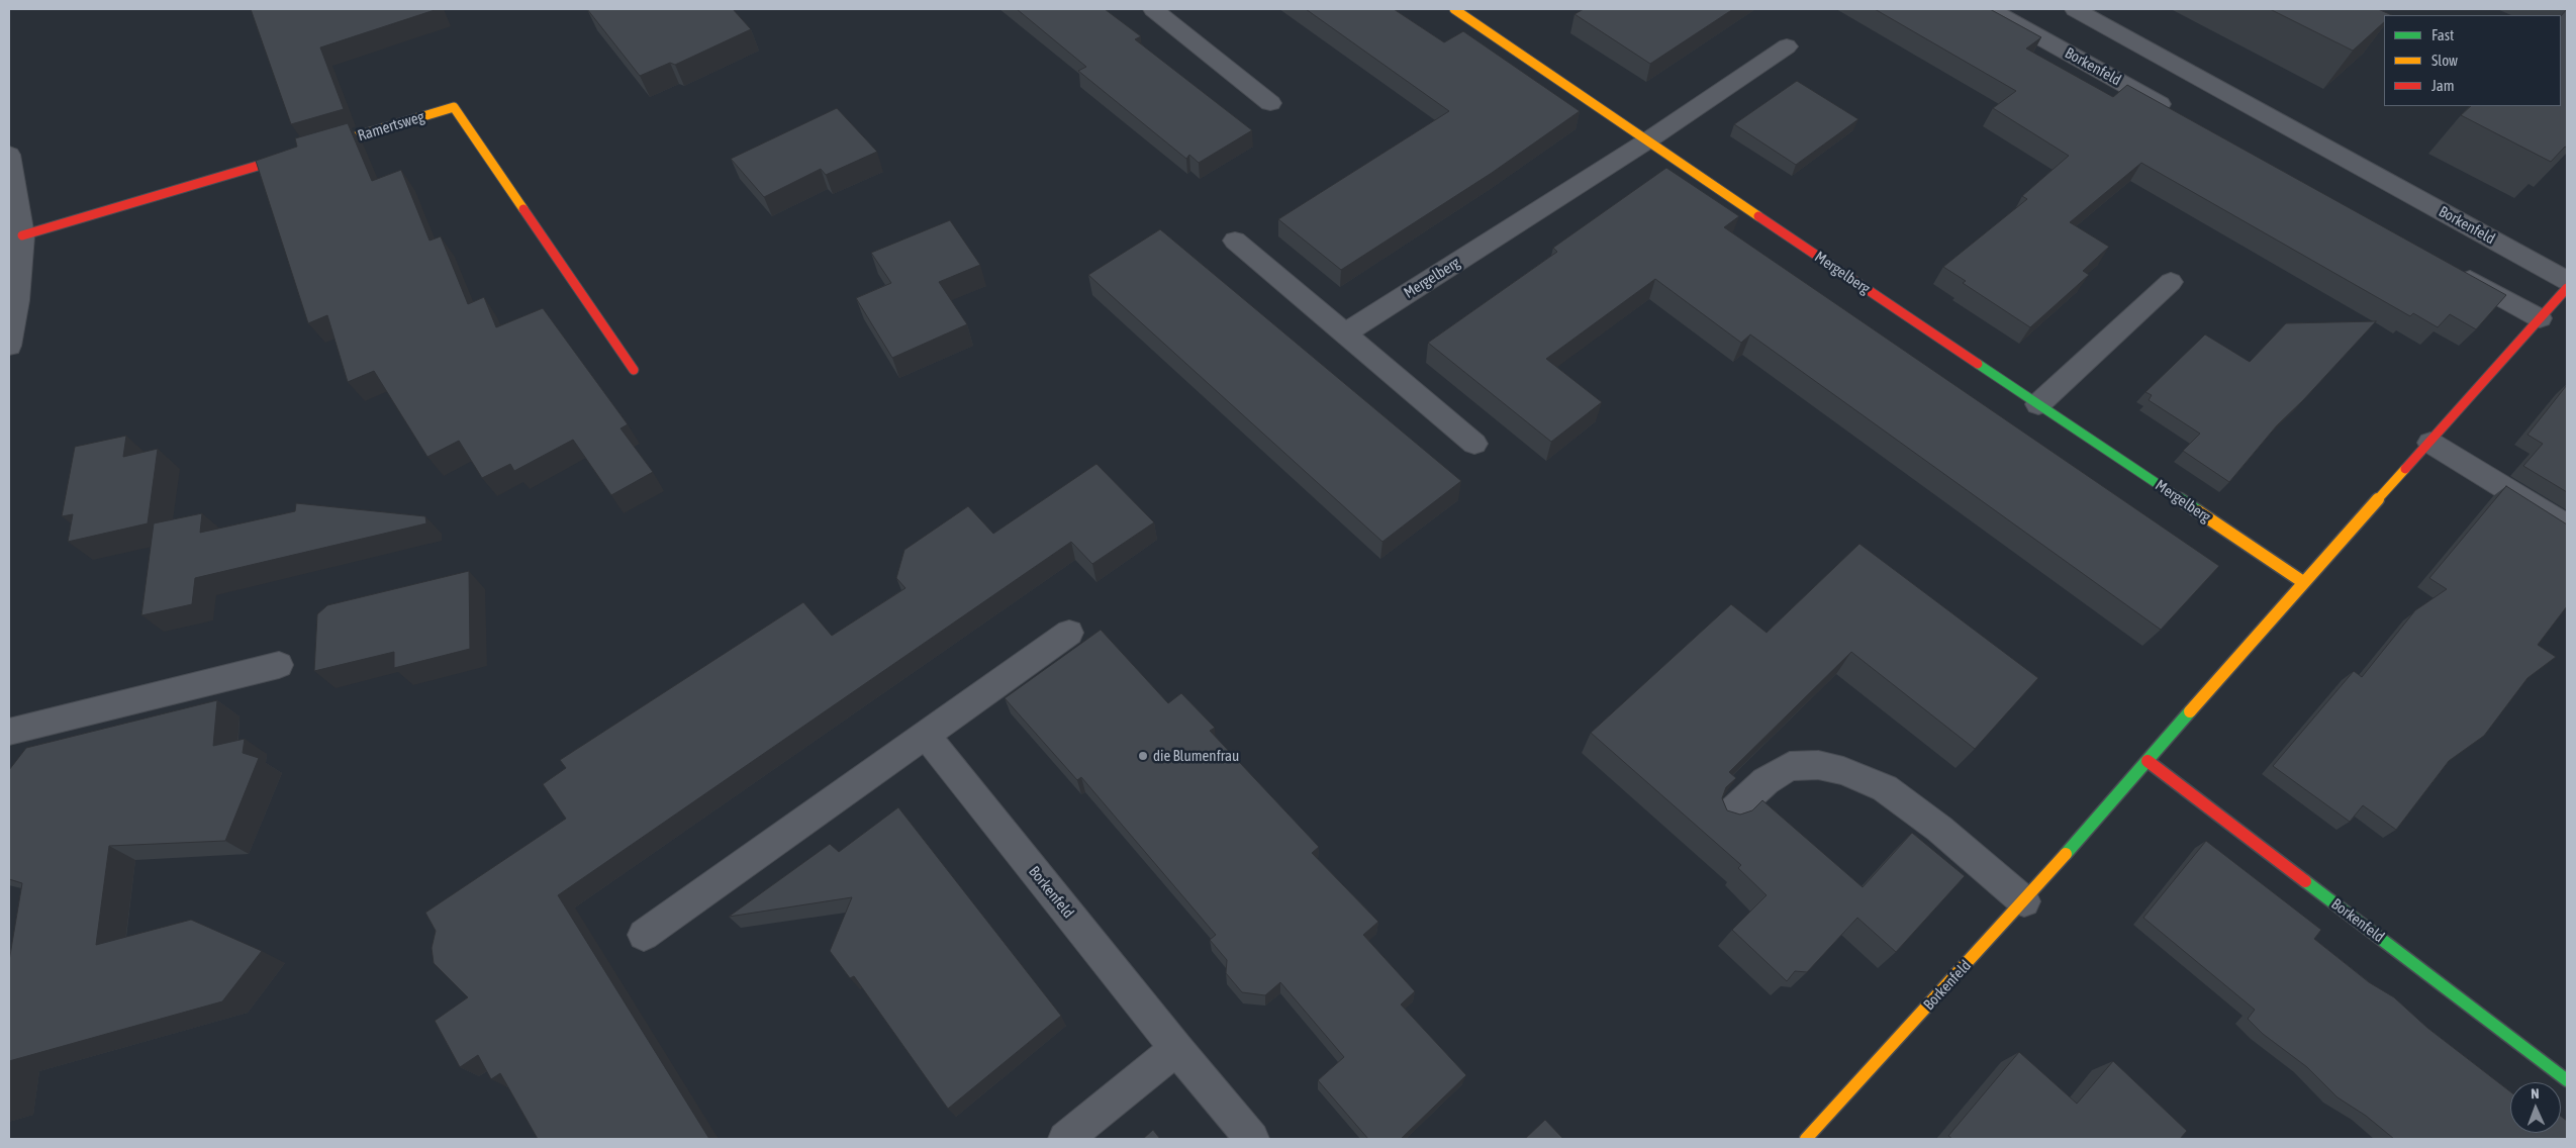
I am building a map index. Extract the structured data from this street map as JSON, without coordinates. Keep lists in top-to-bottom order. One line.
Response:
{"streets":{"street":["Borkenfeld","Ramertsweg","Mergelberg"]},"crossings":[["Borkenfeld","Mergelberg"]],"places":["die Blumenfrau"],"legend":["Fast","Slow","Jam"],"north":"top"}
